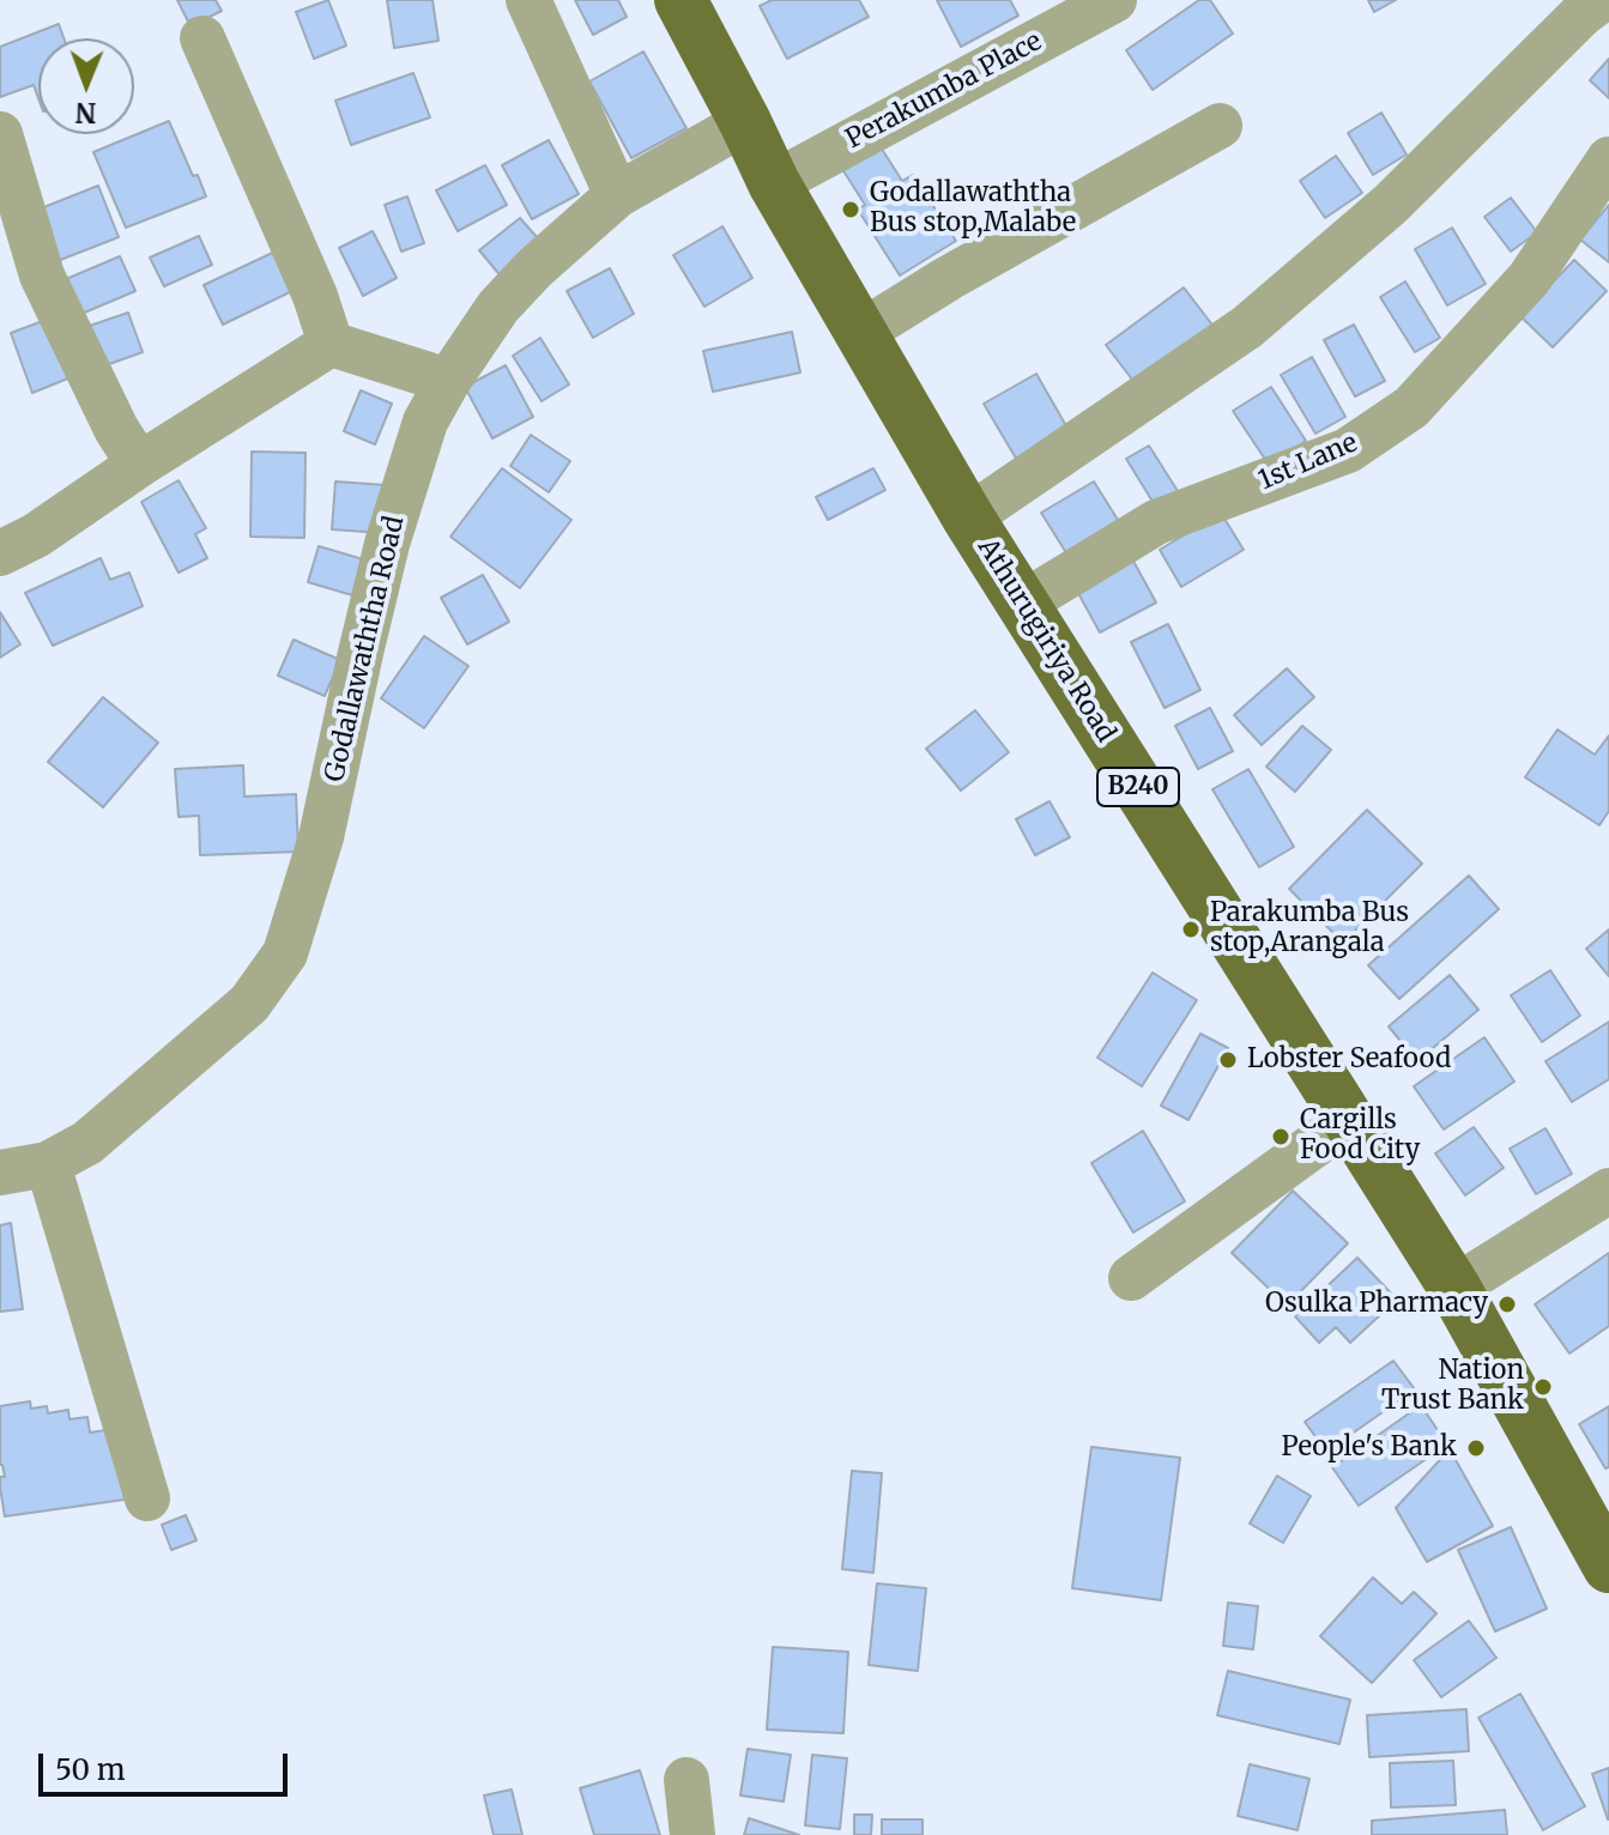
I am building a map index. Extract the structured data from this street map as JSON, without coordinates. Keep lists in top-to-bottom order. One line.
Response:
{"streets":{"main road":["Athurugiriya Road","B240"],"street":["Perakumba Place","1st Lane","Godallawaththa Road"]},"crossings":[["Perakumba Place","Athurugiriya Road"],["1st Lane","Athurugiriya Road"],["Athurugiriya Road","Godallawaththa Road"]],"places":["Godallawaththa Bus stop,Malabe","Parakumba Bus stop,Arangala","Lobster Seafood","Cargills Food City","Osulka Pharmacy","Nation Trust Bank","People's Bank"],"scale_bar":"50 m","north":"bottom"}
